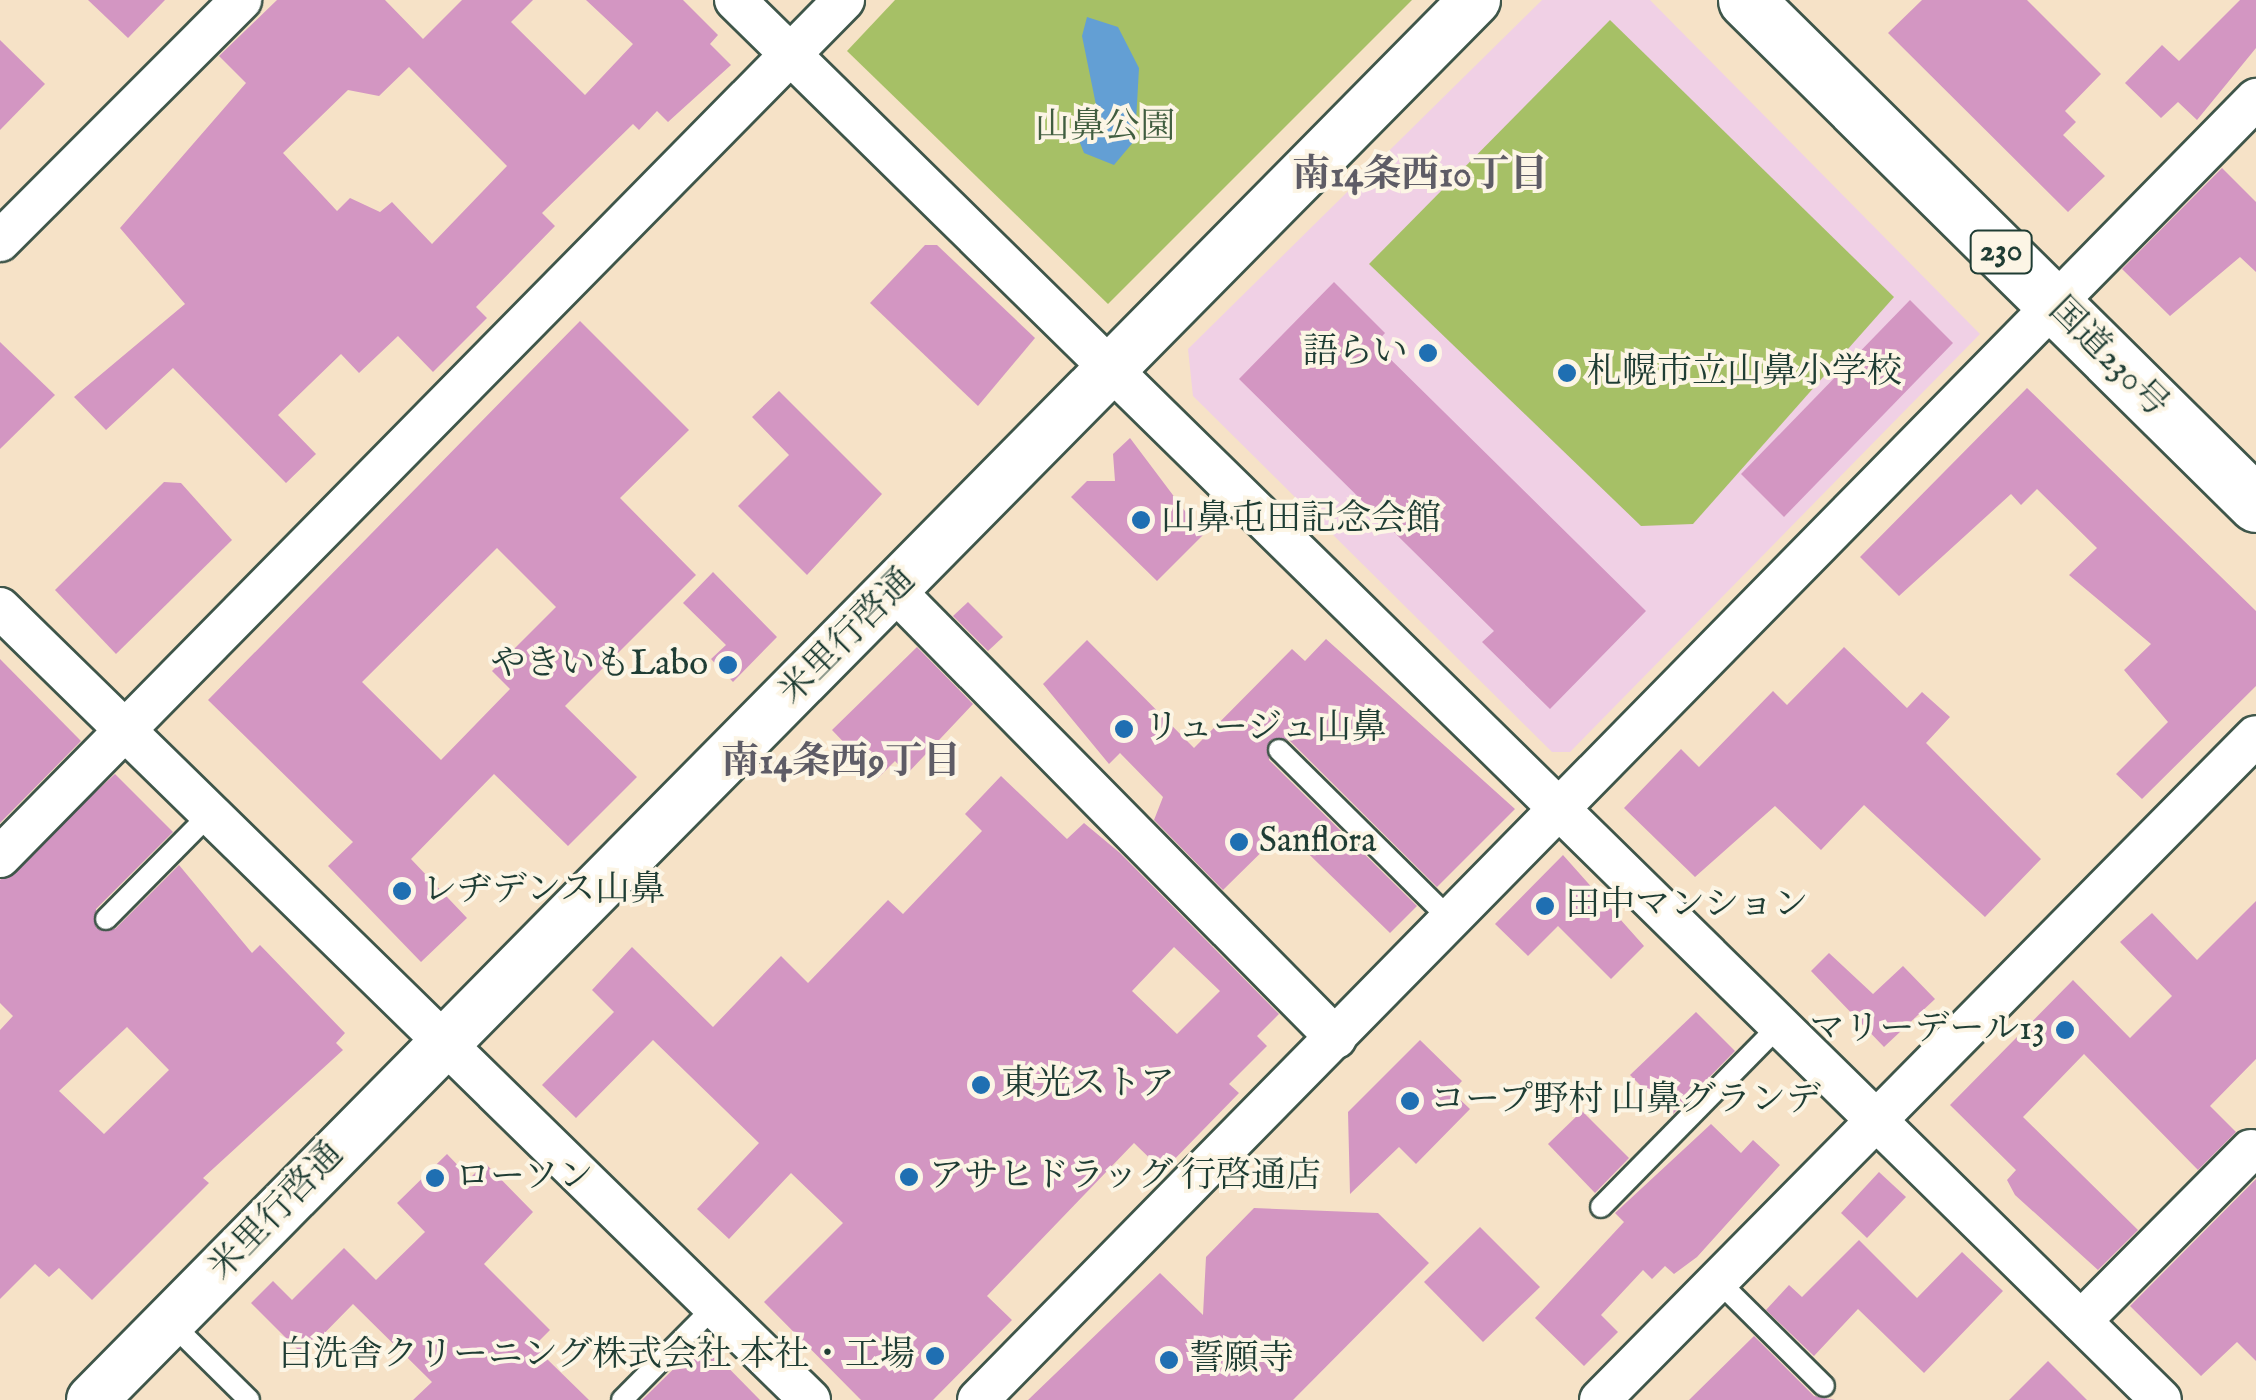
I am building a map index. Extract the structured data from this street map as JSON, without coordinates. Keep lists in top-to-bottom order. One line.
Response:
{"streets":{"highway":["230","国道230号"],"street":["米里行啓通"]},"districts":["南14条西10丁目","南14条西9丁目"],"parks":["山鼻公園"],"places":["語らい","札幌市立山鼻小学校","山鼻屯田記念会館","やきいもLabo","リュージュ山鼻","Sanflora","レヂデンス山鼻","田中マンション","マリーデール13","東光ストア","コープ野村 山鼻グランデ","アサヒドラッグ 行啓通店","ローソン","白洗舎クリーニング株式会社 本社・工場","誓願寺"]}
